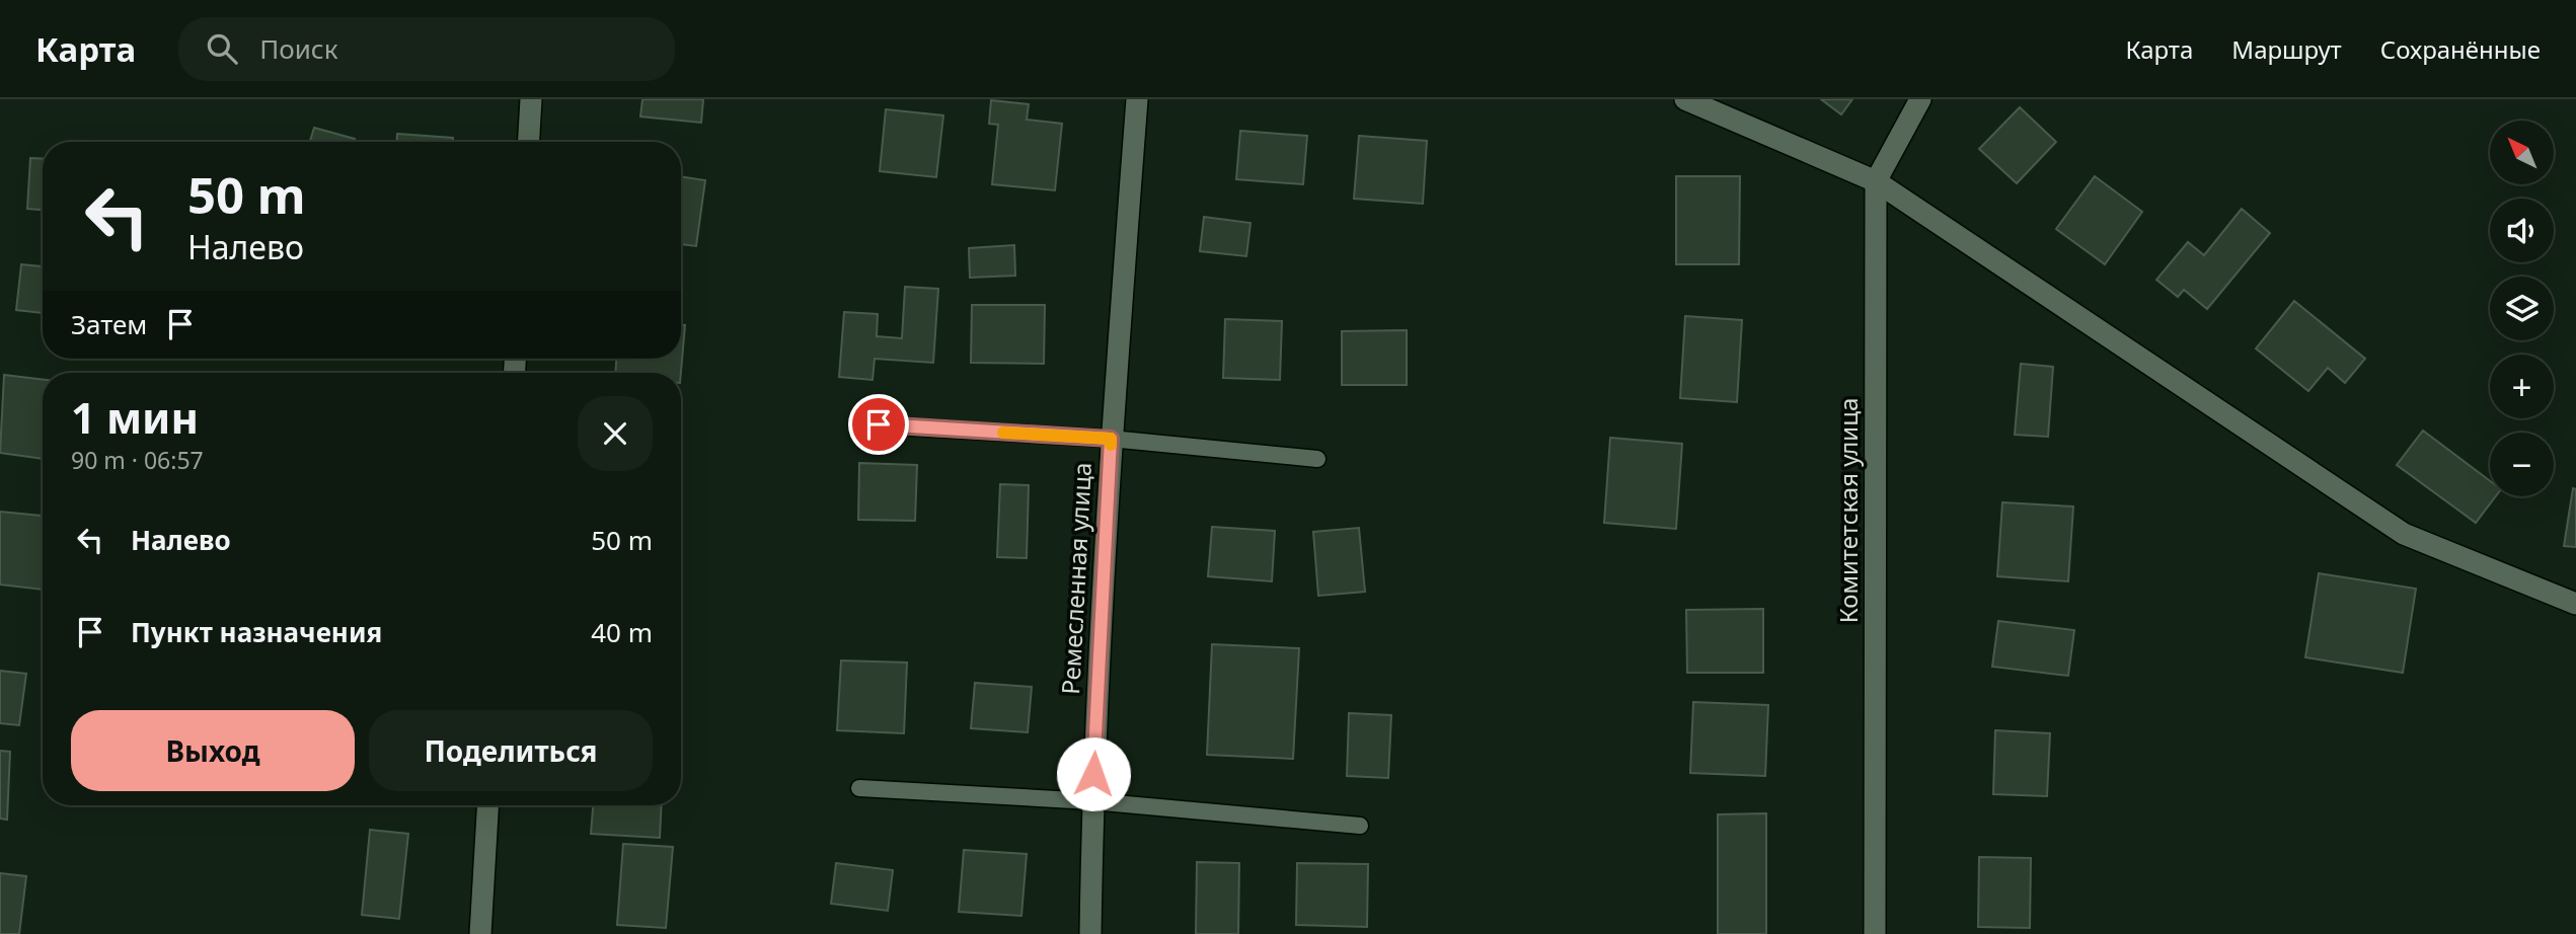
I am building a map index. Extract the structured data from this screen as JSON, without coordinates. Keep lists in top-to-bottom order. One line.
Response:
{"streets":{"street":["Комитетская улица","Ремесленная улица"]},"north":"top left","page":{"header":"Карта","search":"Поиск","nav":["Карта","Маршрут","Сохранённые"],"map_buttons":["+","−"],"turn":["50 m","Налево"],"then":"Затем","heading":["1 мин","90 m · 06:57"],"list":[{"name":"Налево","value":"50 m"},{"name":"Пункт назначения","value":"40 m"}],"buttons":["Выход","Поделиться"]}}
